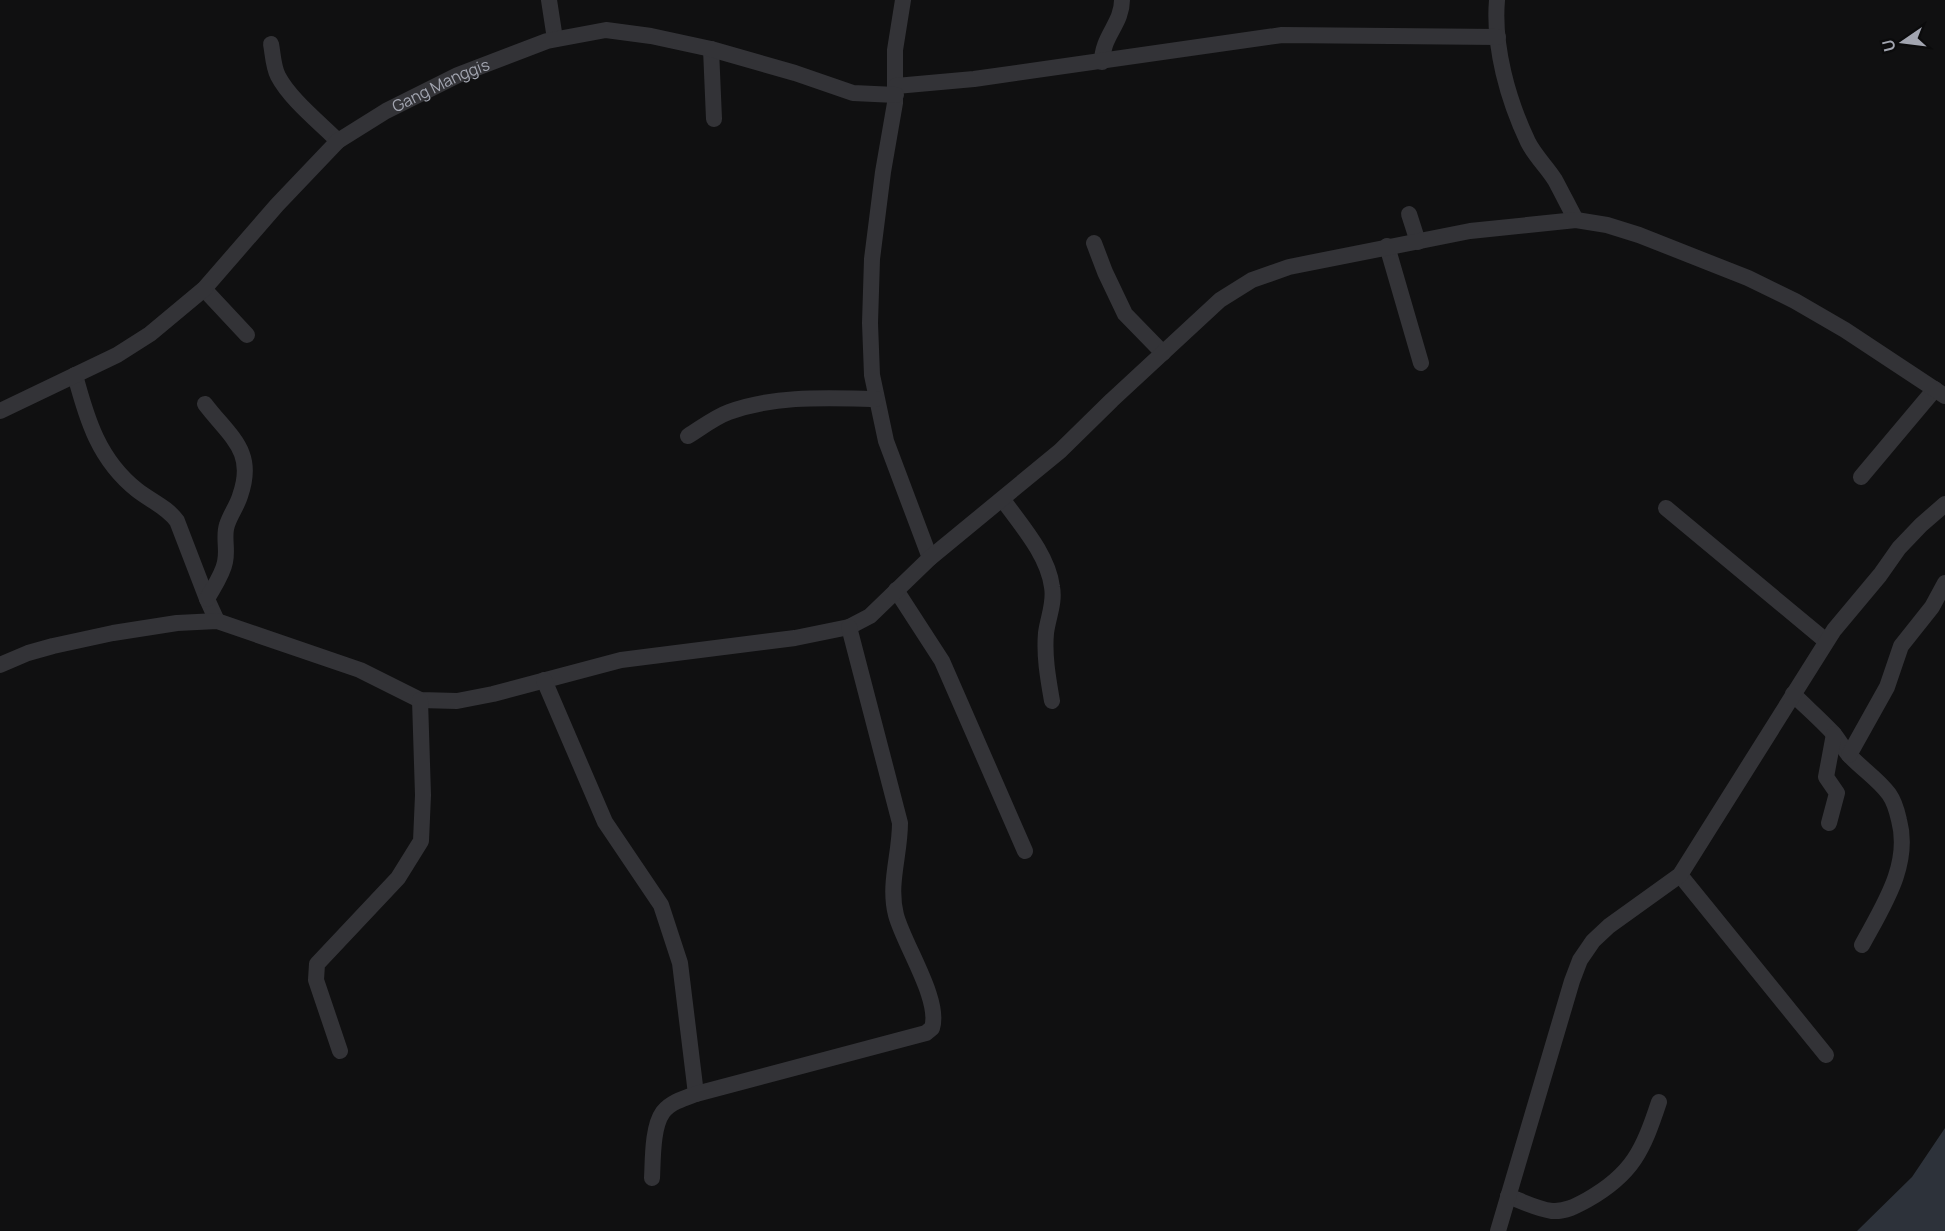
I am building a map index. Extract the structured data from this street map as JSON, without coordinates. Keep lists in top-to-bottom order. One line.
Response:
{"streets":{"street":["Gang Manggis"]},"north":"left"}
